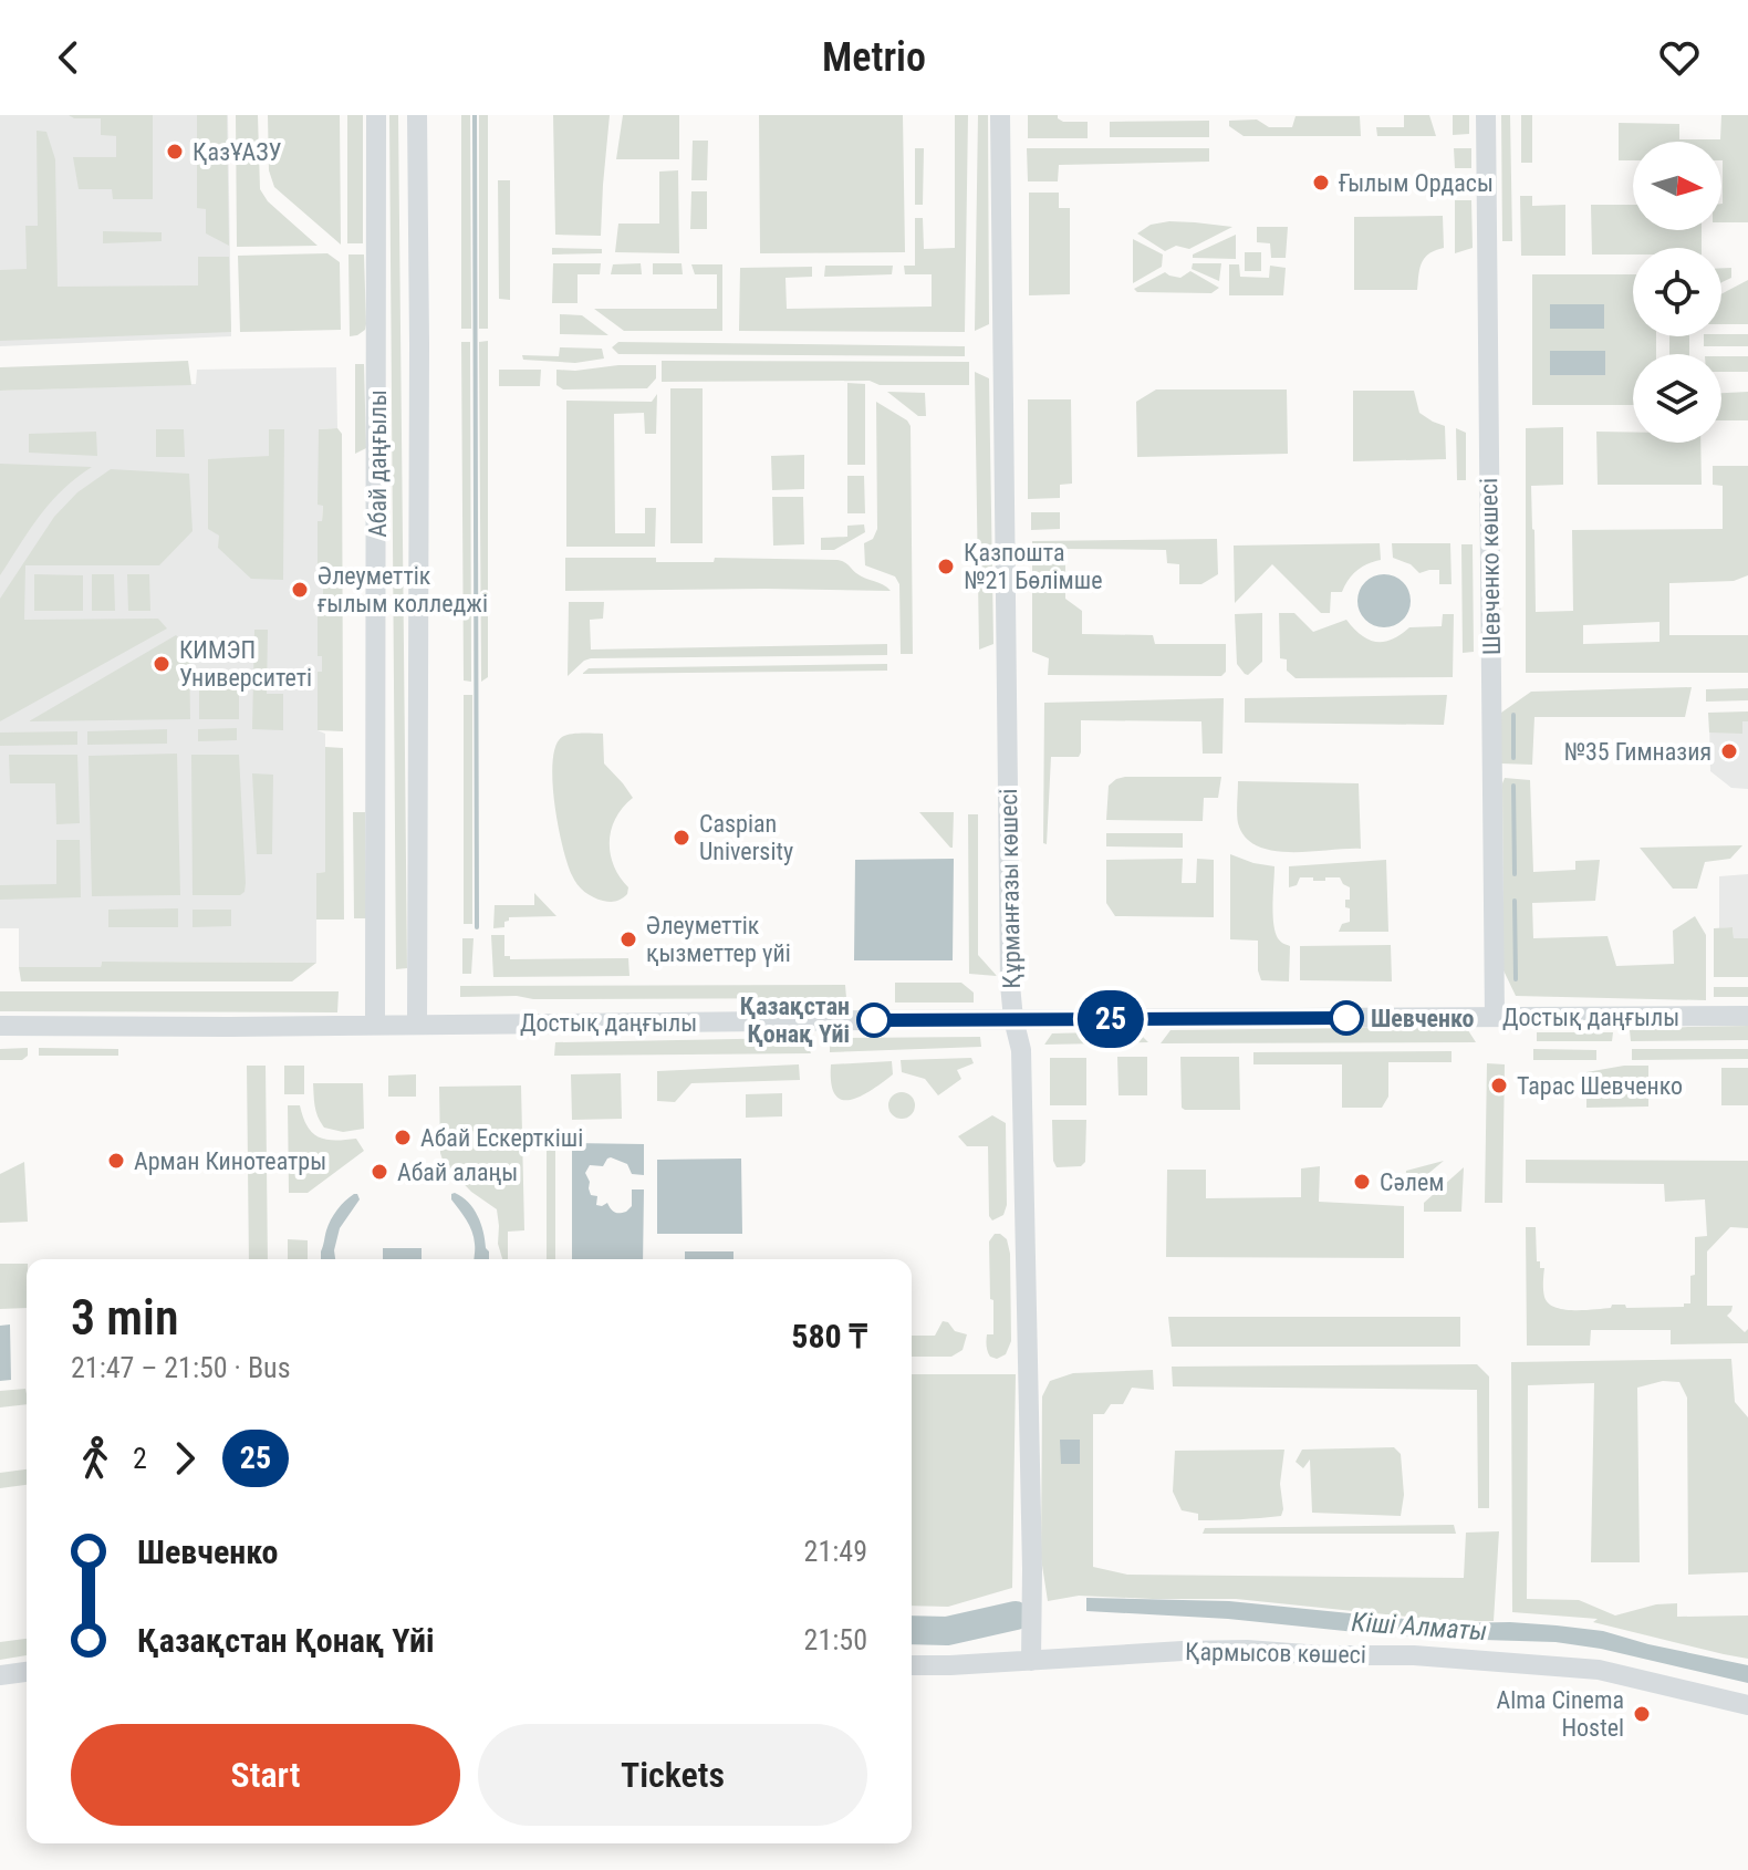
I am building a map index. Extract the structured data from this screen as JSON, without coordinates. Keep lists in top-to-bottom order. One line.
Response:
{"streets":{"main road":["Абай даңғылы","Шевченко көшесі","Құрманғазы көшесі","Достық даңғылы","Қармысов көшесі"]},"crossings":[["Абай даңғылы","Достық даңғылы"],["Шевченко көшесі","Достық даңғылы"],["Құрманғазы көшесі","Достық даңғылы"],["Құрманғазы көшесі","Қармысов көшесі"]],"water":["Кіші Алматы"],"places":["ҚазҰАЗУ","Ғылым Ордасы","Қазпошта №21 Бөлімше","Әлеуметтік ғылым колледжі","КИМЭП Университеті","№35 Гимназия","Caspian University","Әлеуметтік қызметтер үйі","Шевченко","Қазақстан Қонақ Үйі","Тарас Шевченко","Абай Ескерткіші","Арман Кинотеатры","Абай алаңы","Сәлем","Alma Cinema Hostel"],"lines":["bus line 25"],"north":"right","page":{"header":"Metrio","on_map":"25","heading":["3 min","21:47 – 21:50 · Bus","580 ₸"],"legs":["2","25"],"list":[{"name":"Шевченко","value":"21:49"},{"name":"Қазақстан Қонақ Үйі","value":"21:50"}],"buttons":["Start","Tickets"]}}
